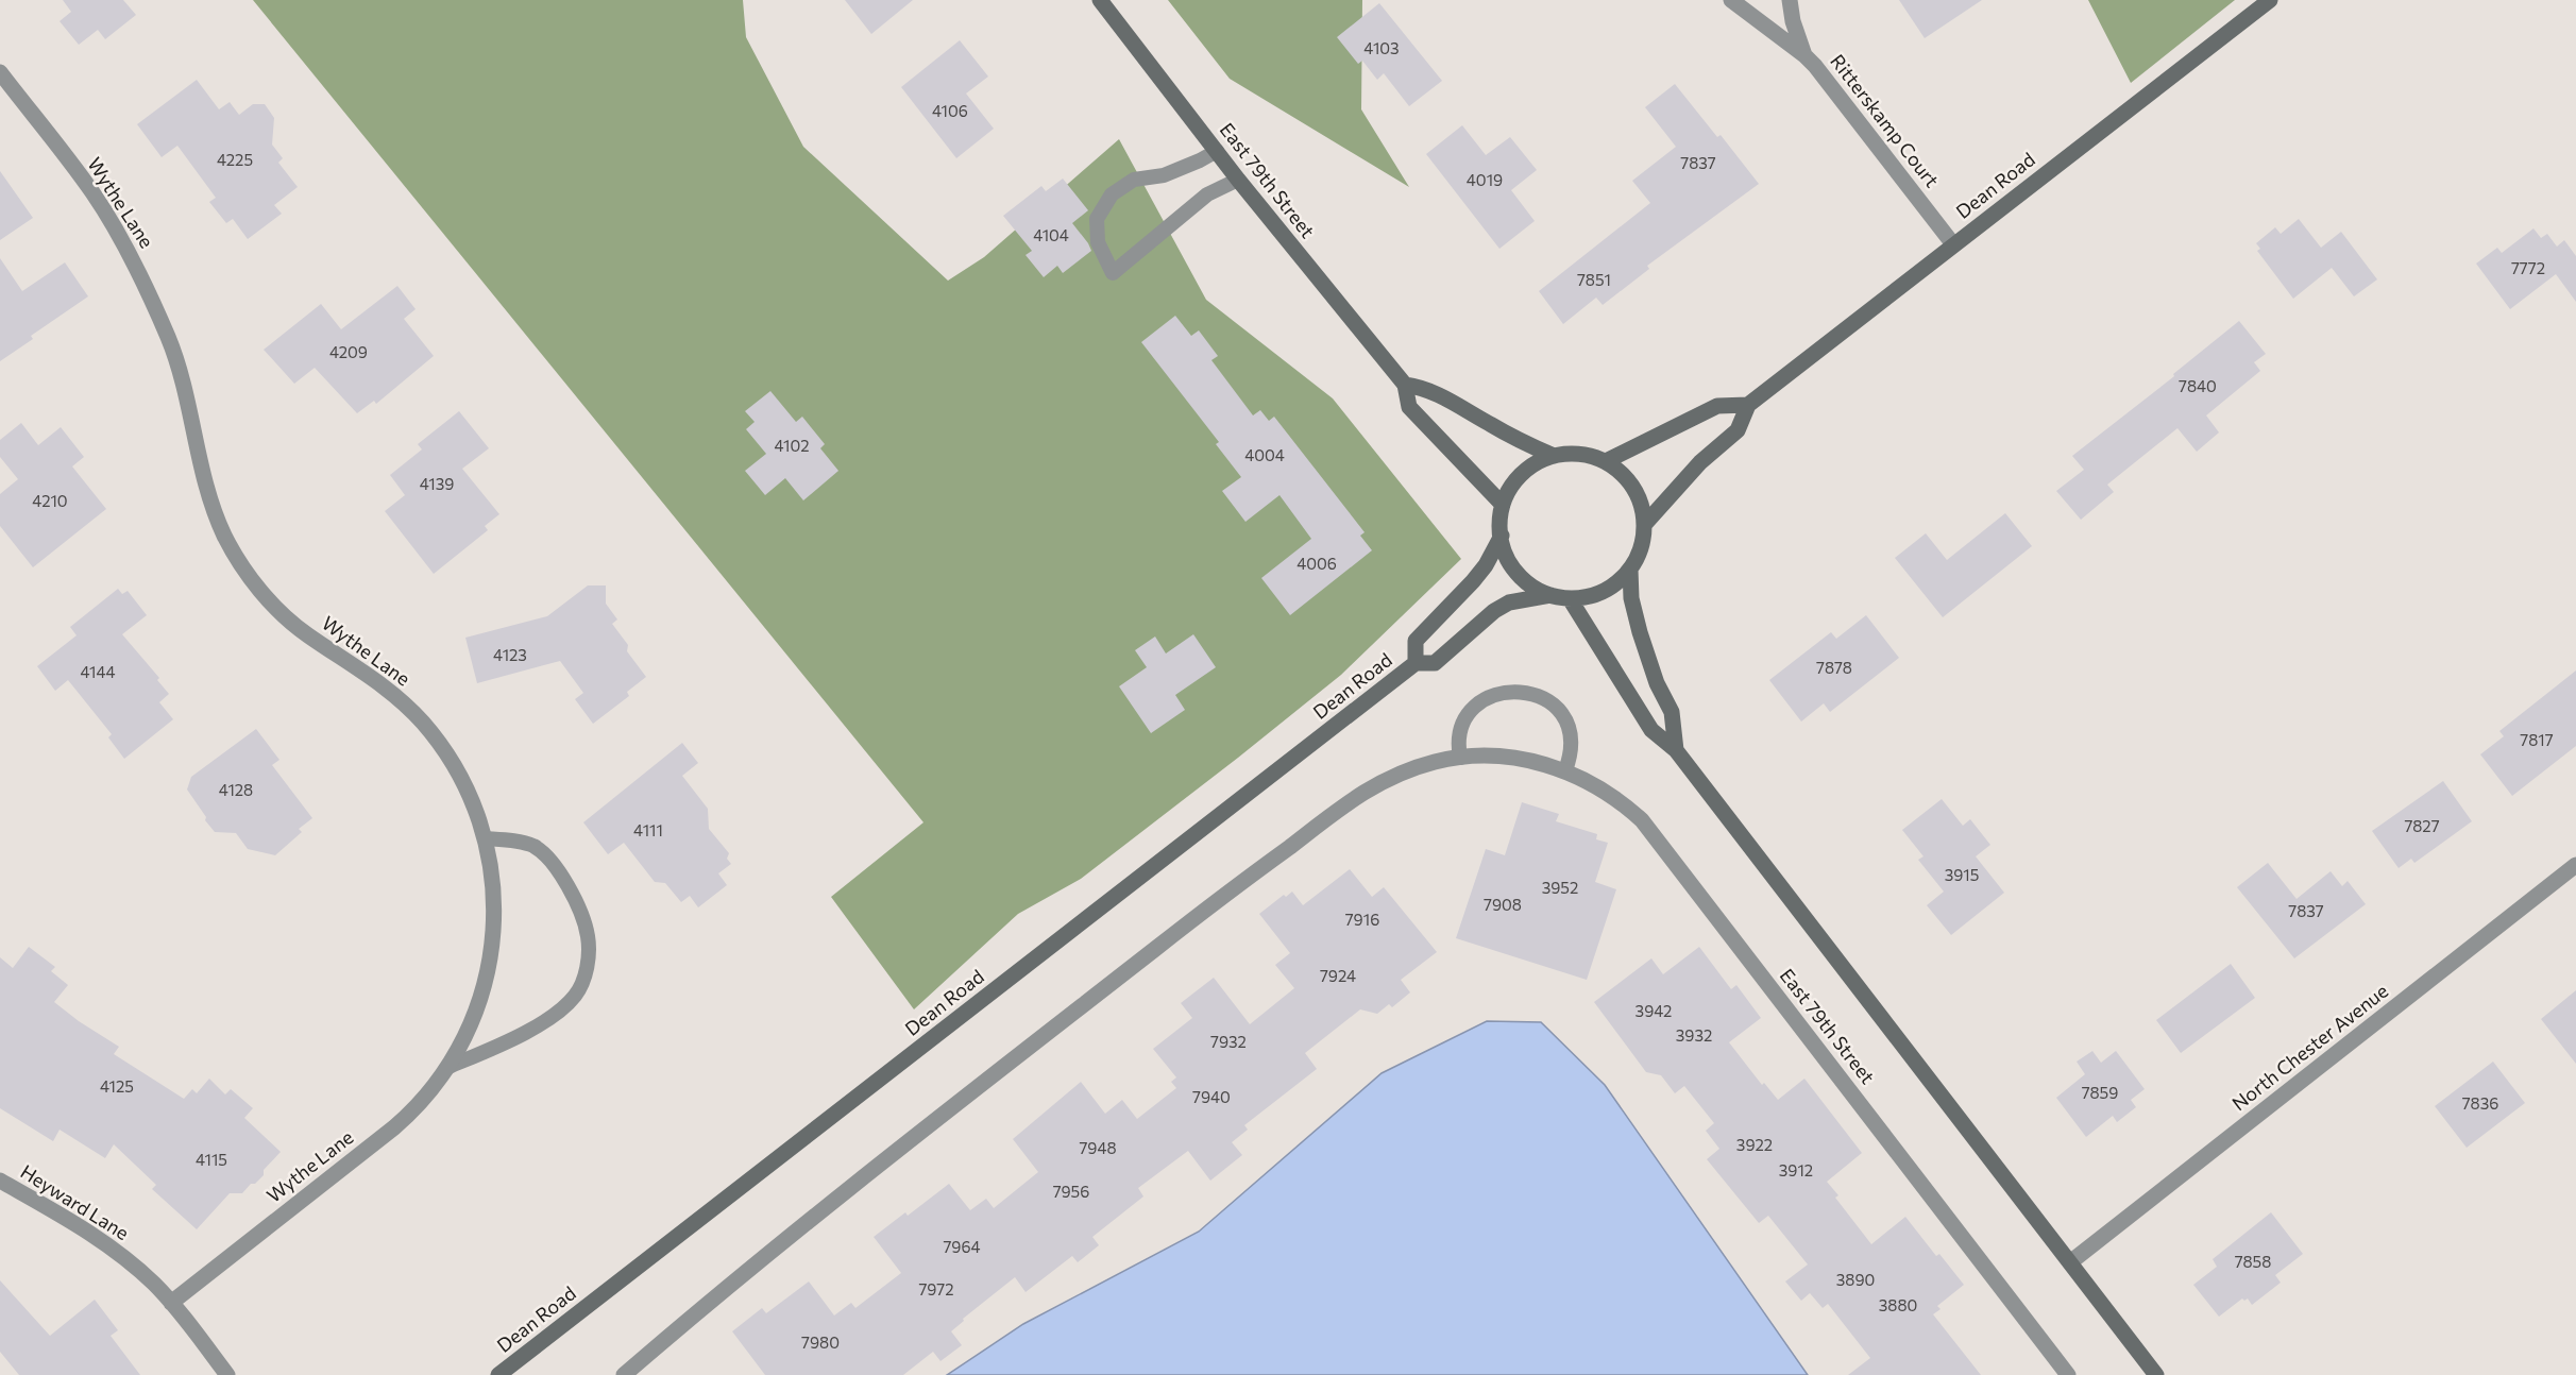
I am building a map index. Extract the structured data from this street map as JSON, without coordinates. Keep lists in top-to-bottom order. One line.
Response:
{"streets":{"street":["Ritterskamp Court","East 79th Street","Dean Road","Wythe Lane","North Chester Avenue","Heyward Lane"]},"crossings":[["Ritterskamp Court","Dean Road"],["East 79th Street","Dean Road"],["Wythe Lane","Heyward Lane"]],"house_numbers":["4103","4106","4225","7837","4019","4104","7772","7851","4209","7840","4102","4004","4139","4210","4006","4123","7878","4144","7817","4128","7827","4111","3915","3952","7908","7837","7916","7924","3942","3932","7932","4125","7859","7940","7836","3922","7948","4115","3912","7956","7964","7858","3890","7972","3880","7980"]}
